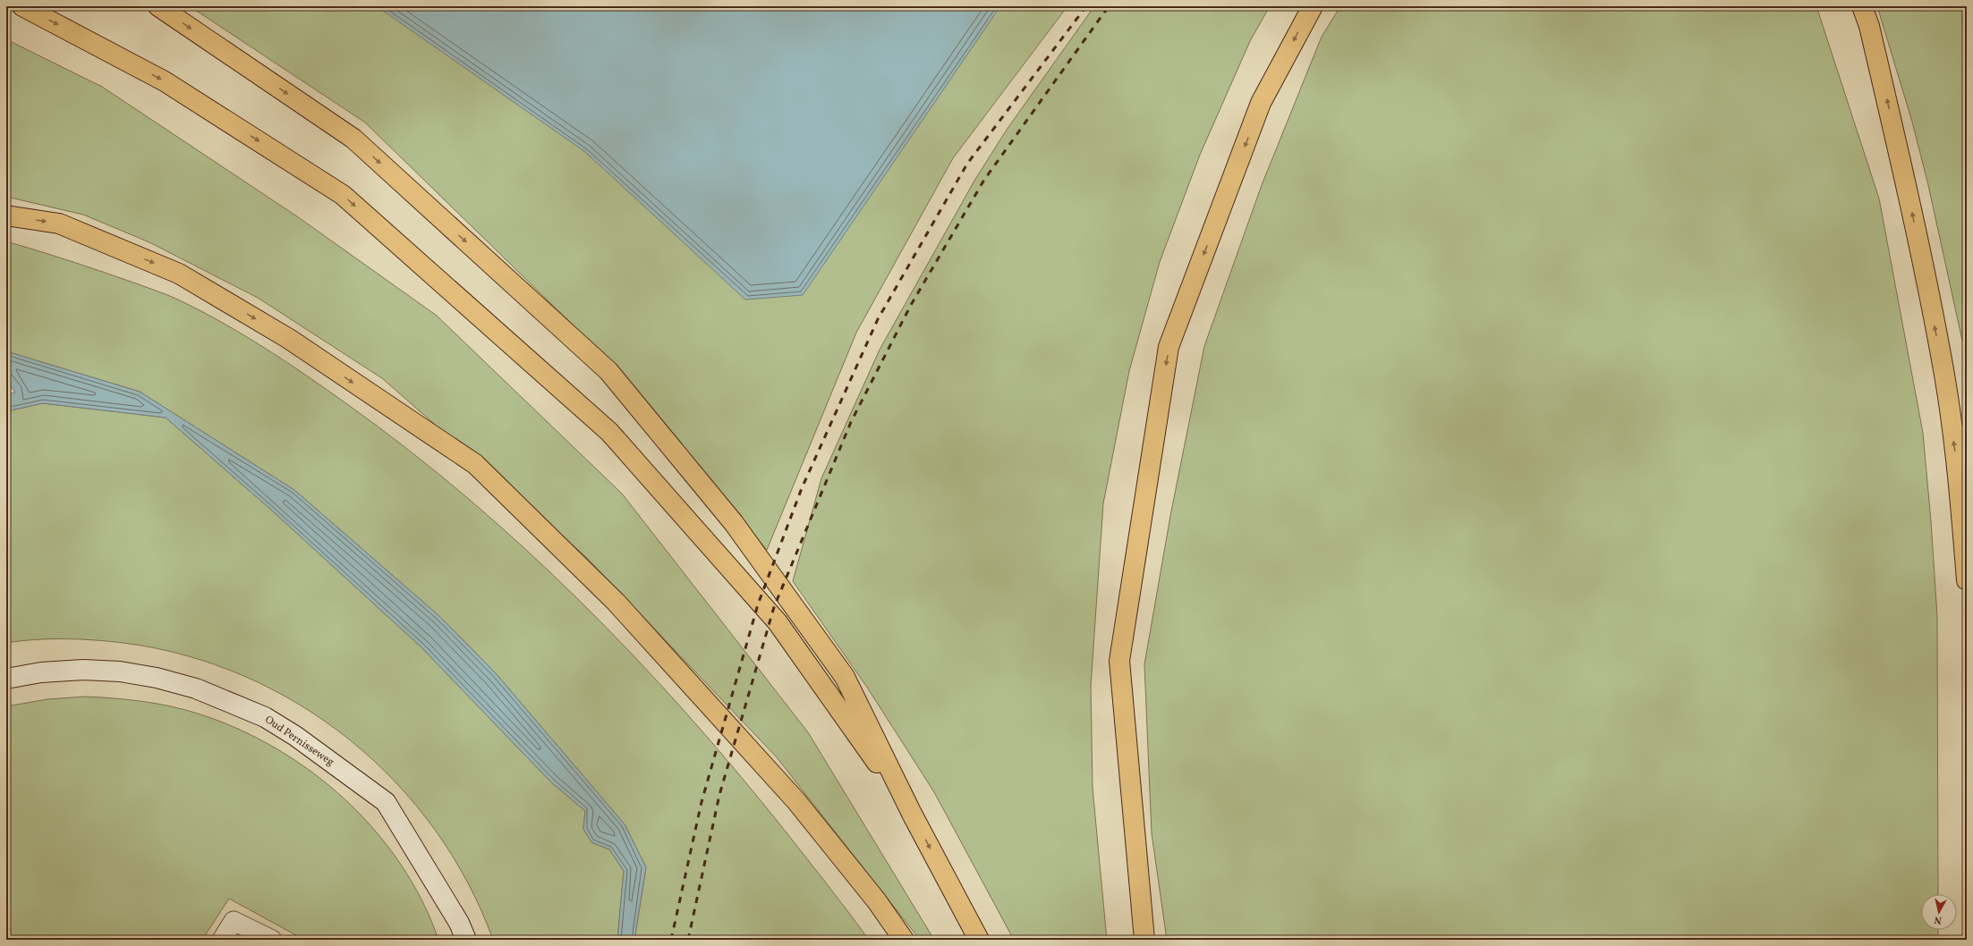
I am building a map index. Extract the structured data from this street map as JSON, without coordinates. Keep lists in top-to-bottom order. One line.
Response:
{"streets":{"street":["Oud Pernisseweg"]},"north":"bottom"}
